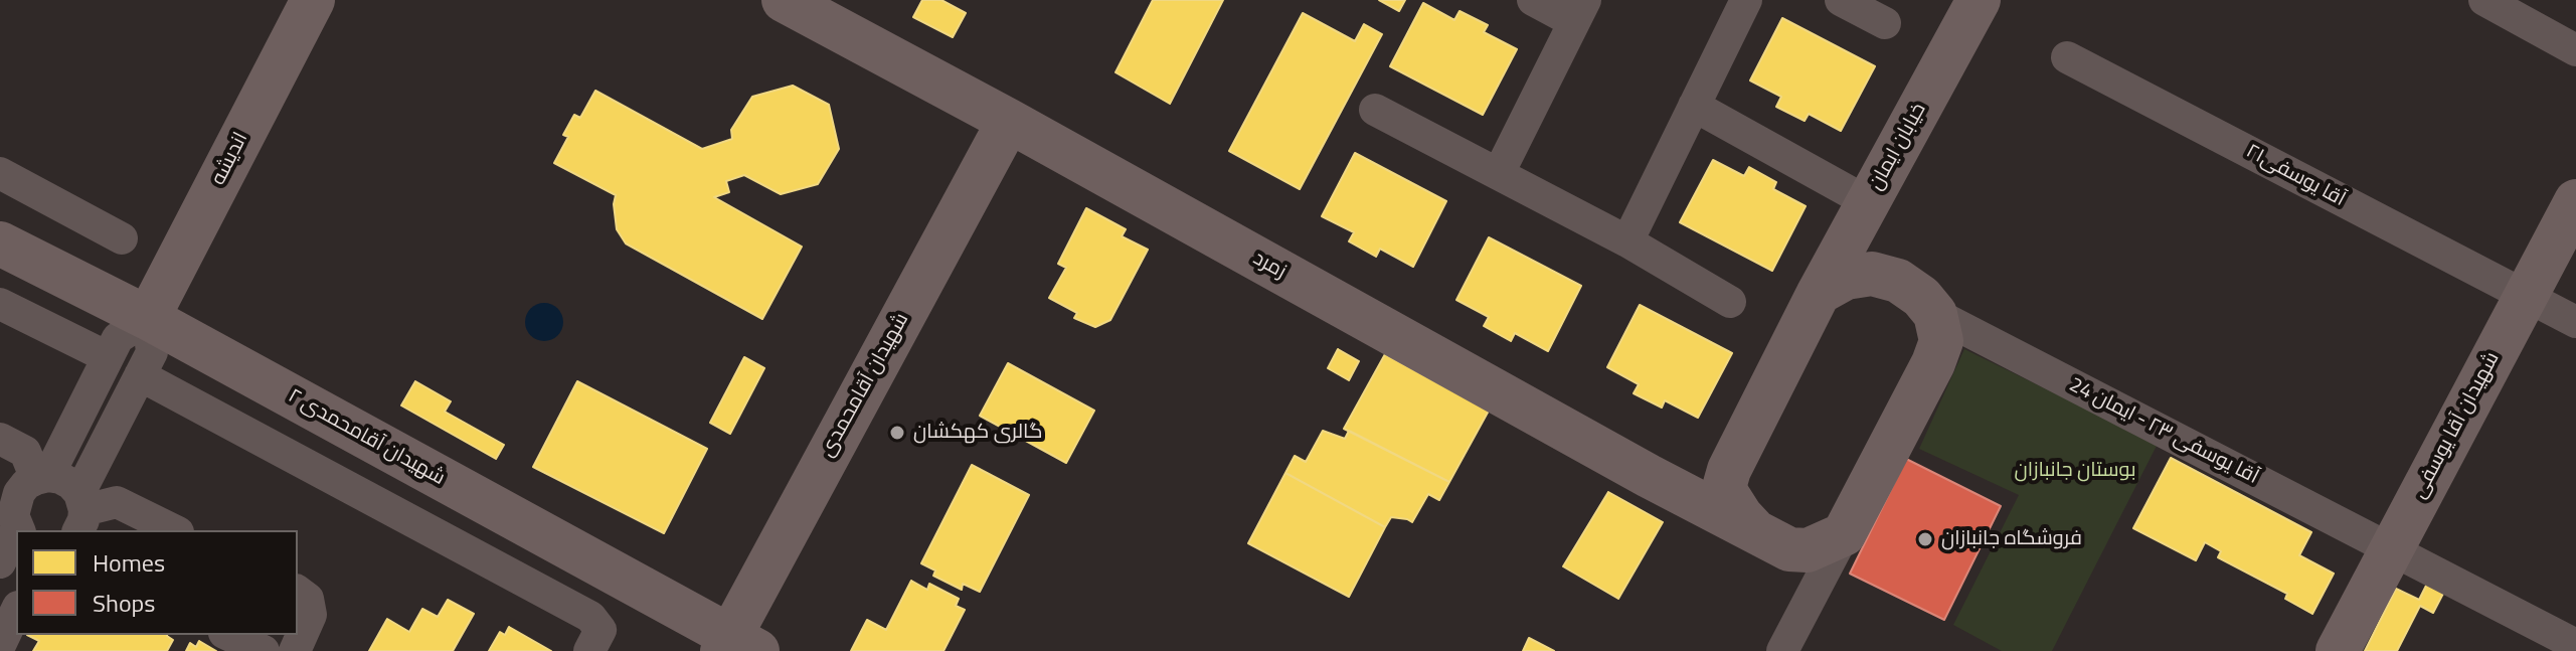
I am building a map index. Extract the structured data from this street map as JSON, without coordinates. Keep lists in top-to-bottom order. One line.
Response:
{"streets":{"street":["خیابان ایمان","انديشه","آقا یوسفی۲۱","زمرد","شهیدان آقامحمدی","شهیدان آقا یوسفی","آقا یوسفی ۲۳ - ایمان 24","شهیدان آقامحمدی ۲"]},"crossings":[["انديشه","شهیدان آقامحمدی ۲"],["آقا یوسفی۲۱","شهیدان آقا یوسفی"],["زمرد","شهیدان آقامحمدی"],["شهیدان آقامحمدی","شهیدان آقامحمدی ۲"],["شهیدان آقا یوسفی","آقا یوسفی ۲۳ - ایمان 24"]],"parks":["بوستان جانبازان"],"places":["گالری کهکشان","فروشگاه جانبازان"],"legend":["Homes","Shops"]}
